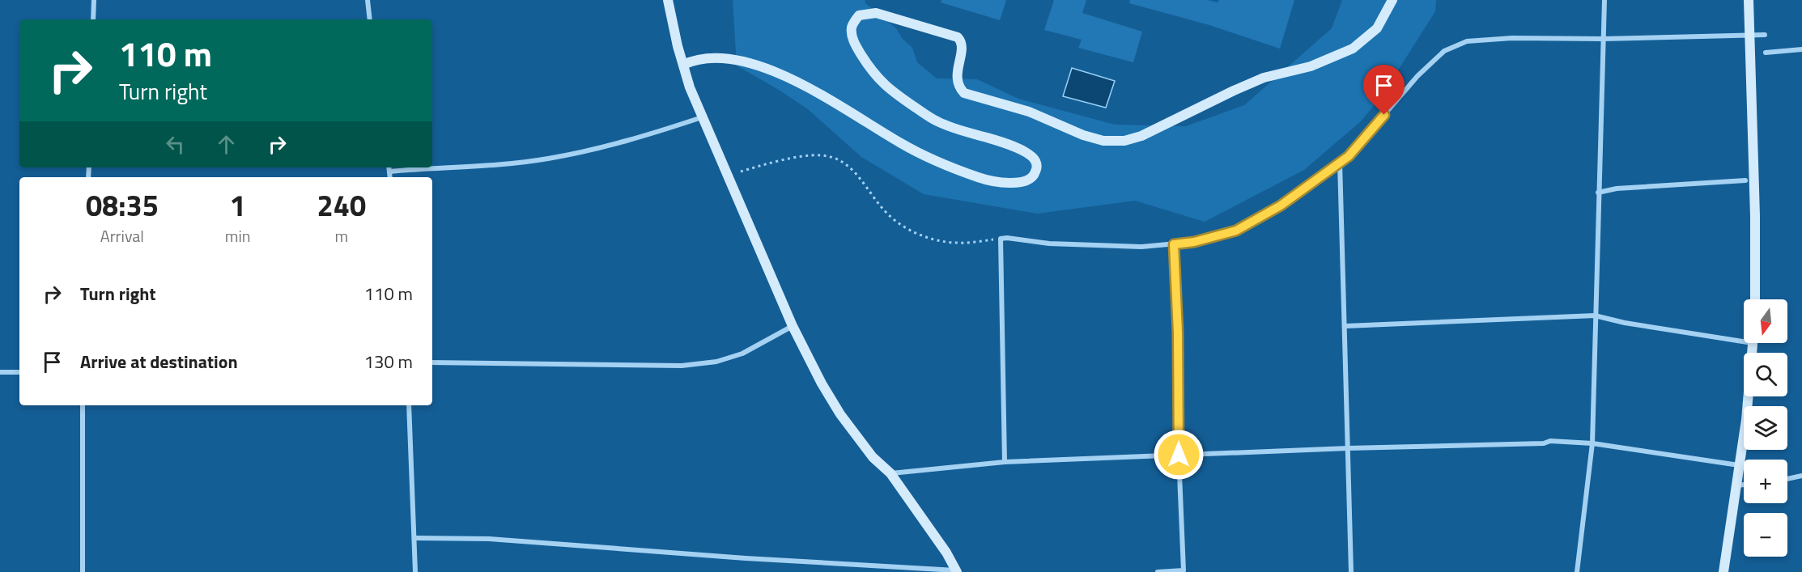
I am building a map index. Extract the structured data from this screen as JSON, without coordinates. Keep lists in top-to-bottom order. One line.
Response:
{"north":"bottom","page":{"turn":["110 m","Turn right"],"eta":["08:35","Arrival","1","min","240","m"],"list":[{"name":"Turn right","value":"110 m"},{"name":"Arrive at destination","value":"130 m"}],"map_buttons":["+","−"]}}
